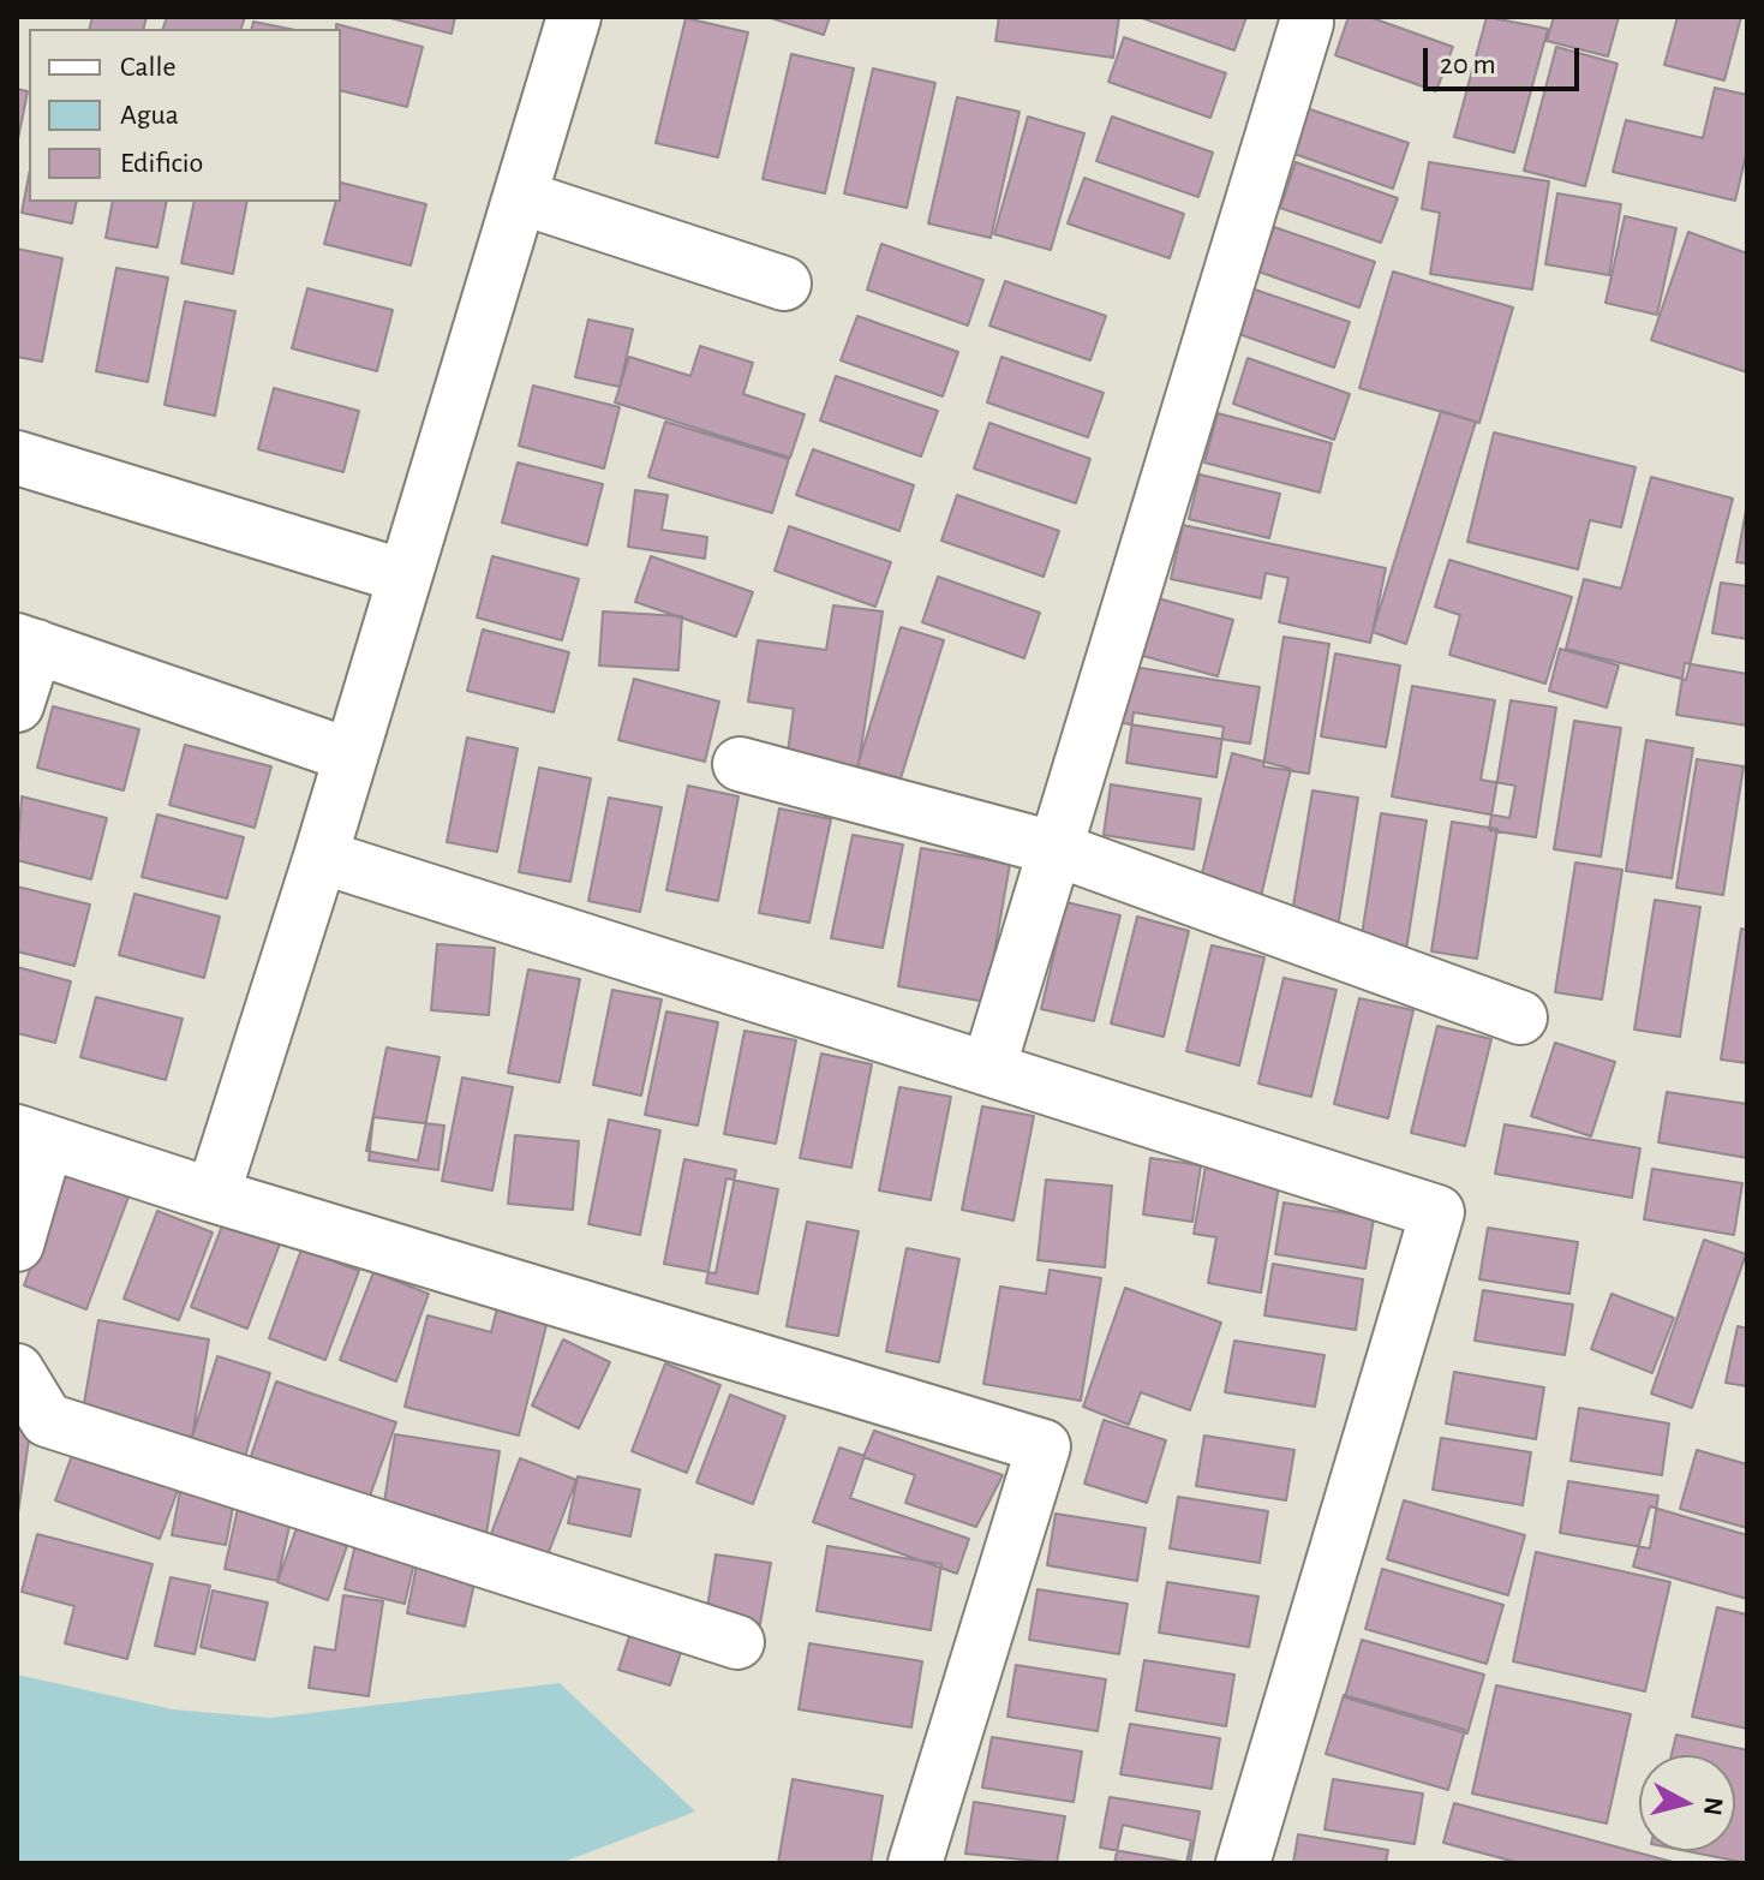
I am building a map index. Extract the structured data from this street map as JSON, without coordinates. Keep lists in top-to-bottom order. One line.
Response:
{"legend":["Calle","Agua","Edificio"],"scale_bar":"20 m","north":"right"}
